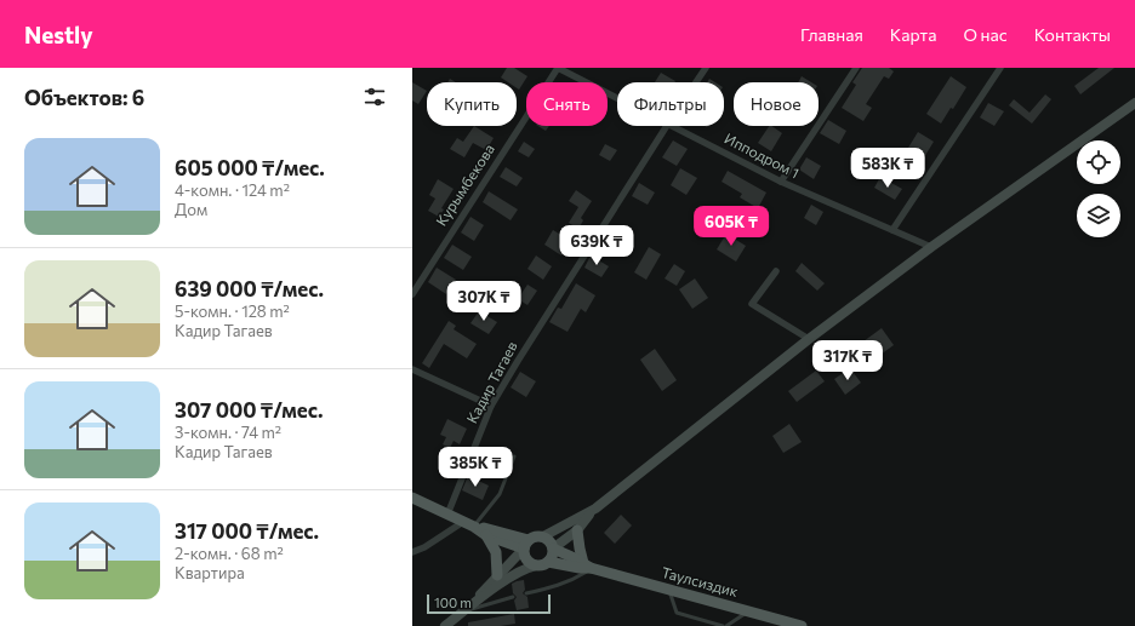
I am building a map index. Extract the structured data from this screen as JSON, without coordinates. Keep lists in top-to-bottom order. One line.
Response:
{"streets":{"main road":["Таулсиздик"],"street":["Ипподром 1","Курымбекова","Кадир Тагаев"]},"crossings":[["Ипподром 1","Курымбекова"]],"scale_bar":"100 m","page":{"header":"Nestly","nav":["Главная","Карта","О нас","Контакты"],"heading":"Объектов: 6","chip":["Купить","Снять","Фильтры","Новое"],"list":[{"name":"605 000 ₸/мес.","note":"4-комн. · 124 m² · Дом"},{"name":"639 000 ₸/мес.","note":"5-комн. · 128 m² · Кадир Тагаев"},{"name":"307 000 ₸/мес.","note":"3-комн. · 74 m² · Кадир Тагаев"},{"name":"317 000 ₸/мес.","note":"2-комн. · 68 m² · Квартира"}],"price":["583K ₸","605K ₸","639K ₸","307K ₸","317K ₸","385K ₸"],"scale":"100 m"}}
